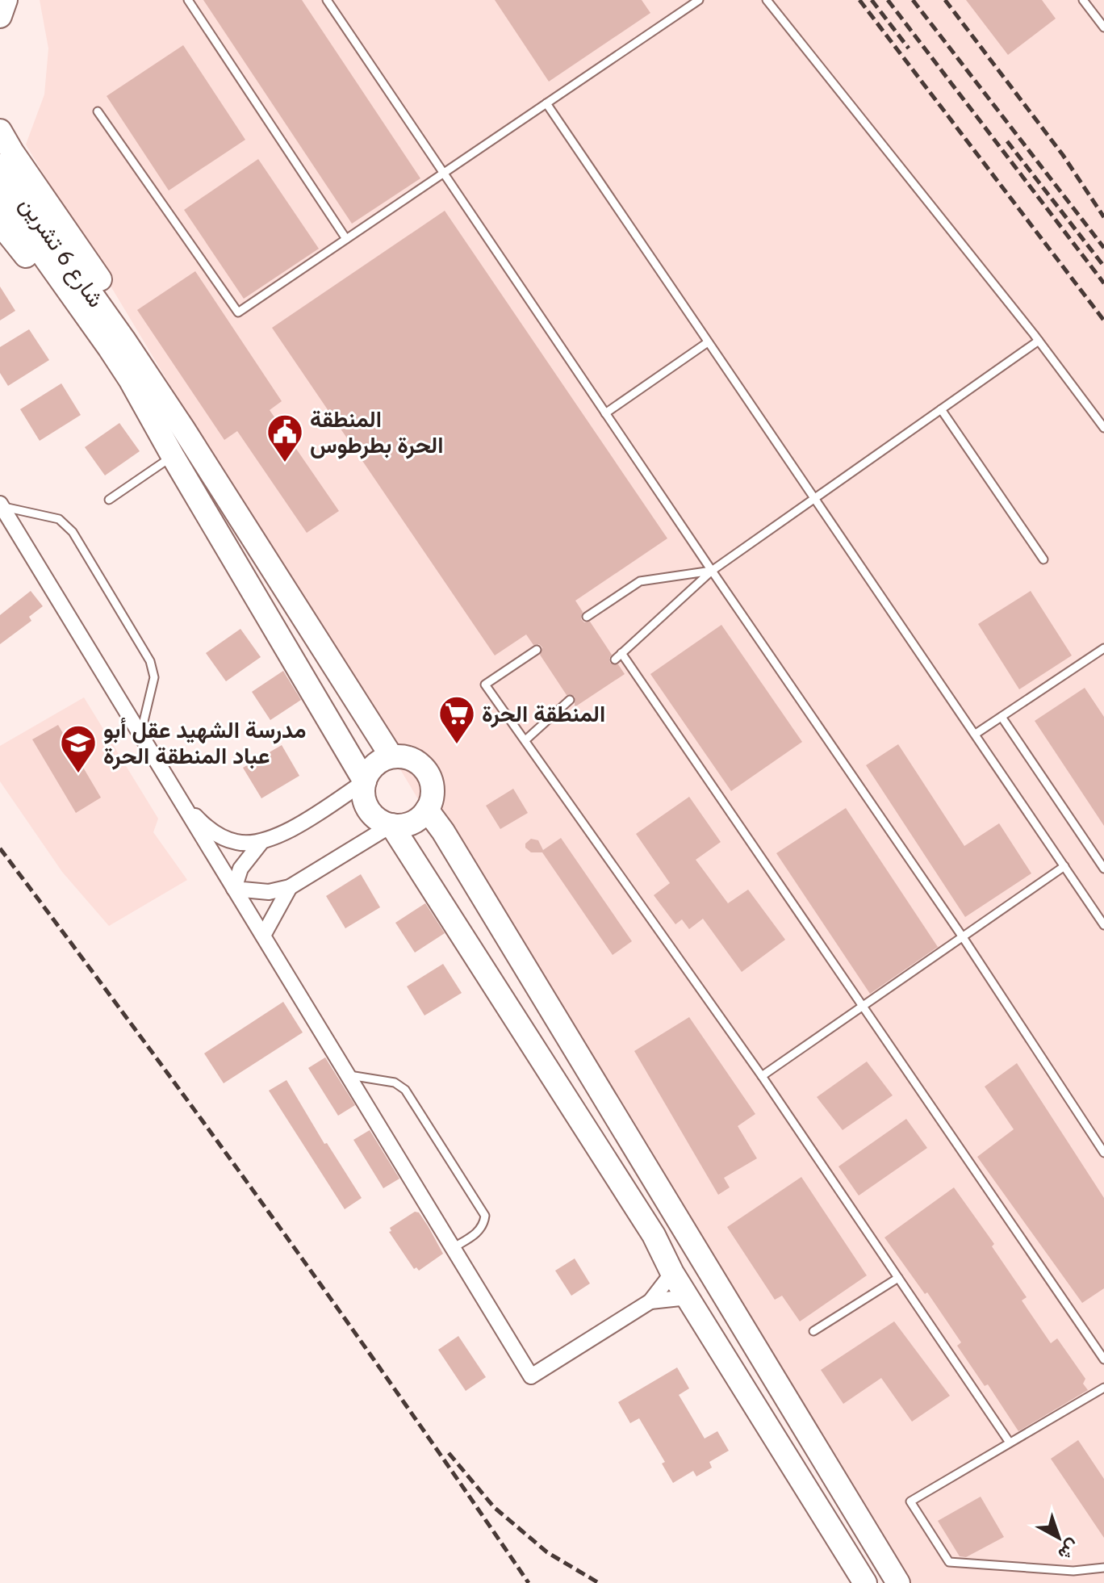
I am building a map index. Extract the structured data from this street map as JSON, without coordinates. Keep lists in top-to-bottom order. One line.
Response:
{"streets":{"main road":["شارع 6 تشرين"]},"places":{"public building":["المنطقة الحرة بطرطوس"],"supermarket":["المنطقة الحرة"],"school or university":["مدرسة الشهيد عقل أبو عباد المنطقة الحرة"]},"north":"bottom right"}
